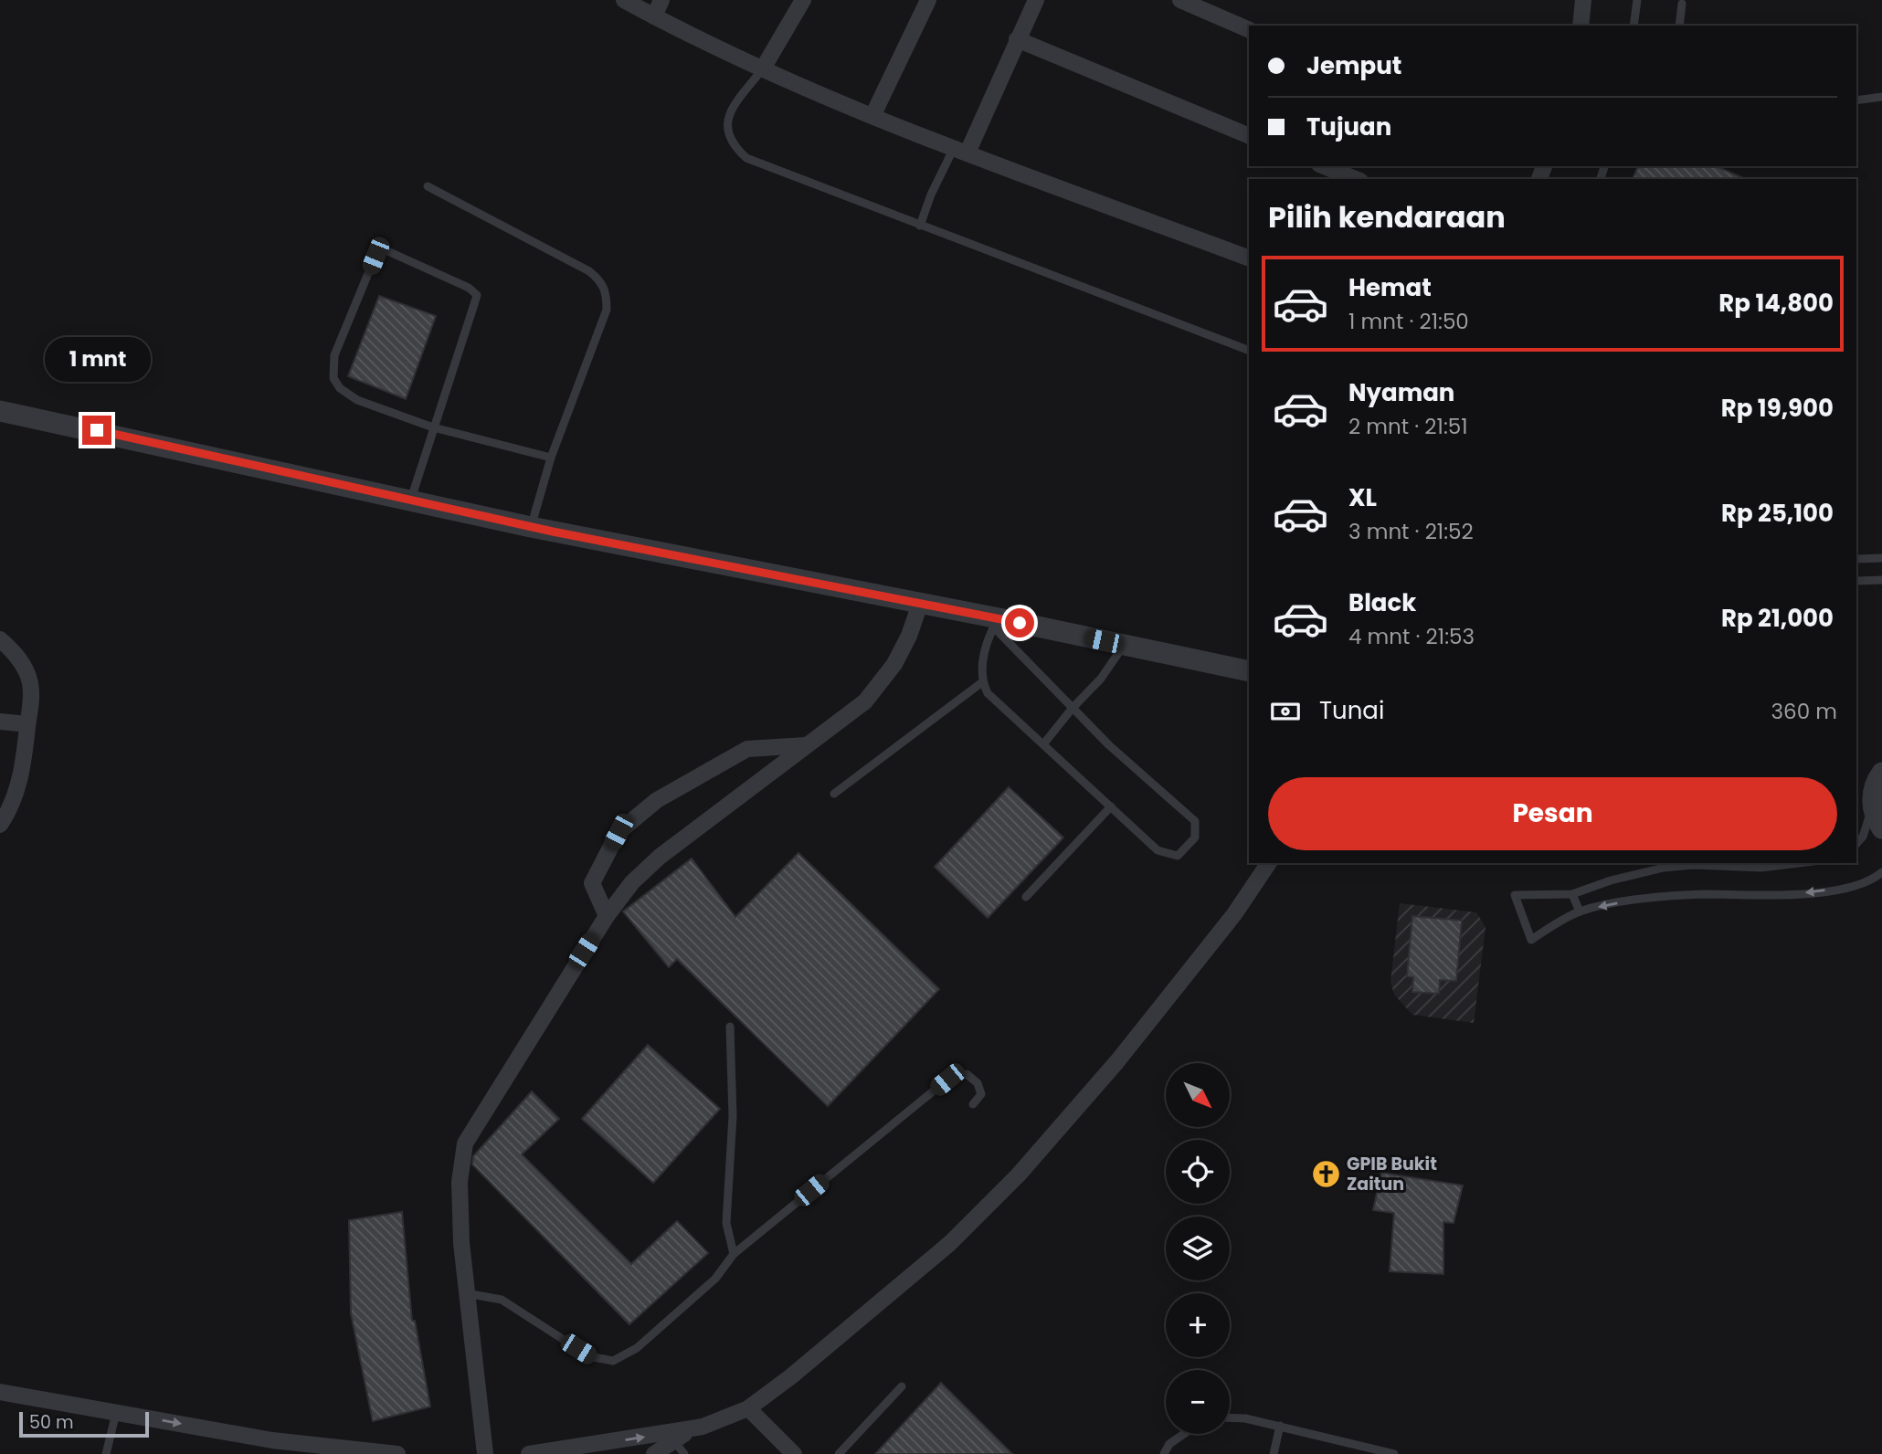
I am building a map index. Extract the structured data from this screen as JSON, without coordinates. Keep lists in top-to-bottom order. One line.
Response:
{"places":{"church":["GPIB Bukit Zaitun"]},"scale_bar":"50 m","north":"bottom right","page":{"banner":["Jemput","Tujuan"],"heading":"Pilih kendaraan","list":[{"name":"Hemat","note":"1 mnt · 21:50","value":"Rp 14,800"},{"name":"Nyaman","note":"2 mnt · 21:51","value":"Rp 19,900"},{"name":"XL","note":"3 mnt · 21:52","value":"Rp 25,100"},{"name":"Black","note":"4 mnt · 21:53","value":"Rp 21,000"}],"bubble":"1 mnt","pay":["Tunai","360 m"],"buttons":"Pesan","map_buttons":["+","−"],"scale":"50 m"}}
